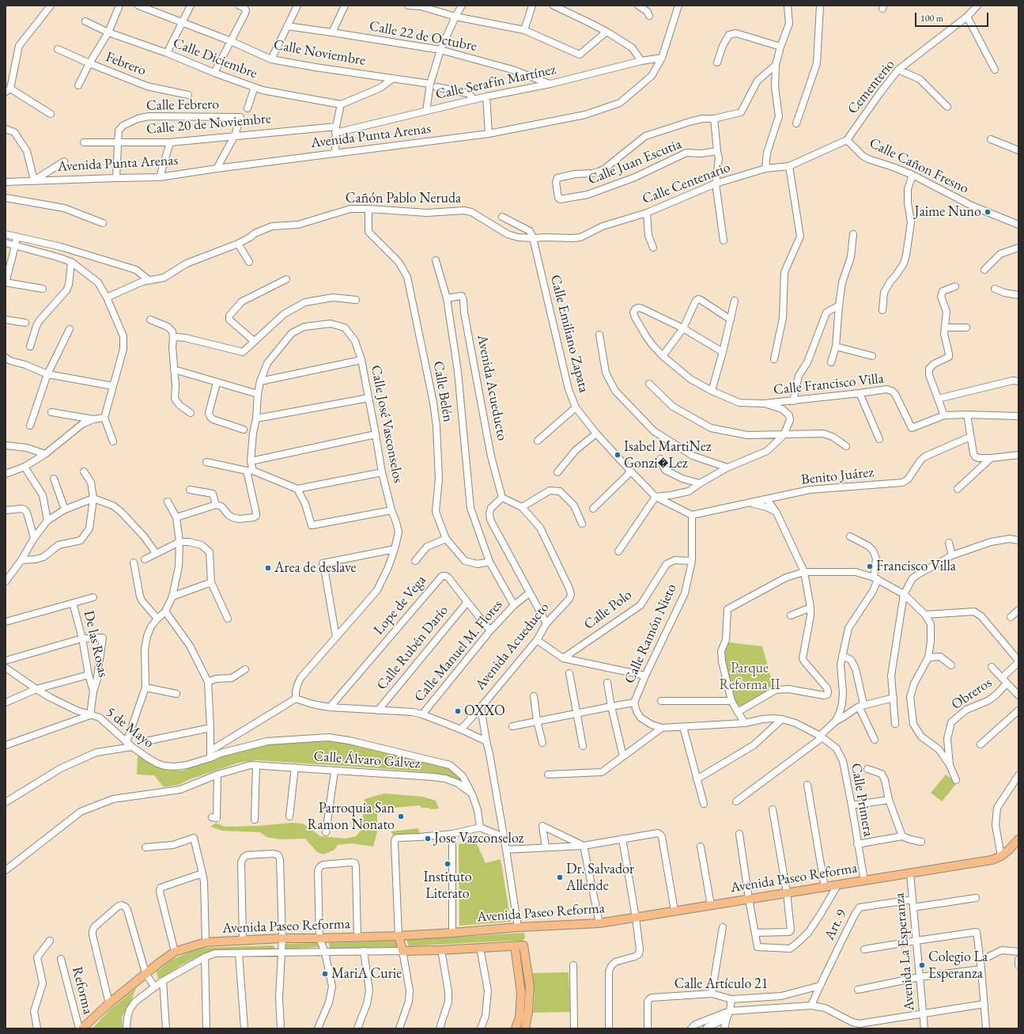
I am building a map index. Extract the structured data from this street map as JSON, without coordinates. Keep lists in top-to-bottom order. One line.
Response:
{"streets":{"main road":["Avenida Paseo Reforma"],"street":["Calle 22 de Octubre","Calle Noviembre","Calle Diciembre","Febrero","Calle Serafín Martínez","Cementerio","Calle Febrero","Calle 20 de Noviembre","Avenida Punta Arenas","Calle Juan Escutia","Calle Cañon Fresno","Calle Centenario","Cañón Pablo Neruda","Calle Emiliano Zapata","Calle Francisco Villa","Avenida Acueducto","Calle Belén","Calle José Vasconselos","Benito Juárez","Lope de Vega","Calle Polo","Calle Ramón Nieto","De las Rosas","Calle Rubén Darío","Calle Manuel M. Flores","Obreros","5 de Mayo","Calle Álvaro Gálvez","Calle Primera","Art. 9","Avenida La Esperanza","Calle Artículo 21","Reforma"]},"crossings":[["Calle 22 de Octubre","Calle Serafín Martínez"],["Calle Noviembre","Calle Serafín Martínez"],["Calle Serafín Martínez","Calle 20 de Noviembre"],["Calle Serafín Martínez","Avenida Punta Arenas"],["Cementerio","Calle Cañon Fresno"],["Cementerio","Calle Centenario"],["Calle Febrero","Calle 20 de Noviembre"],["Calle Febrero","Avenida Punta Arenas"],["Calle Cañon Fresno","Calle Centenario"],["Calle Centenario","Cañón Pablo Neruda"],["Calle Centenario","Calle Emiliano Zapata"],["Cañón Pablo Neruda","Calle Emiliano Zapata"],["Cañón Pablo Neruda","Calle Belén"],["Calle Emiliano Zapata","Benito Juárez"],["Calle Emiliano Zapata","Calle Ramón Nieto"],["Benito Juárez","Calle Ramón Nieto"],["Lope de Vega","Calle Rubén Darío"],["Lope de Vega","Calle Manuel M. Flores"],["Calle Polo","Calle Ramón Nieto"],["Calle Ramón Nieto","Calle Primera"],["5 de Mayo","Calle Álvaro Gálvez"],["Calle Primera","Avenida Paseo Reforma"],["Avenida Paseo Reforma","Avenida La Esperanza"],["Art. 9","Avenida La Esperanza"],["Art. 9","Calle Artículo 21"]],"parks":["Parque Reforma II"],"places":["Jaime Nuno","Isabel MartiNez Gonzi�Lez","Francisco Villa","Area de deslave","OXXO","Parroquia San Ramon Nonato","Jose Vazconseloz","Instituto Literato","Dr. Salvador Allende","Colegio La Esperanza","MariA Curie"],"scale_bar":"100 m"}
